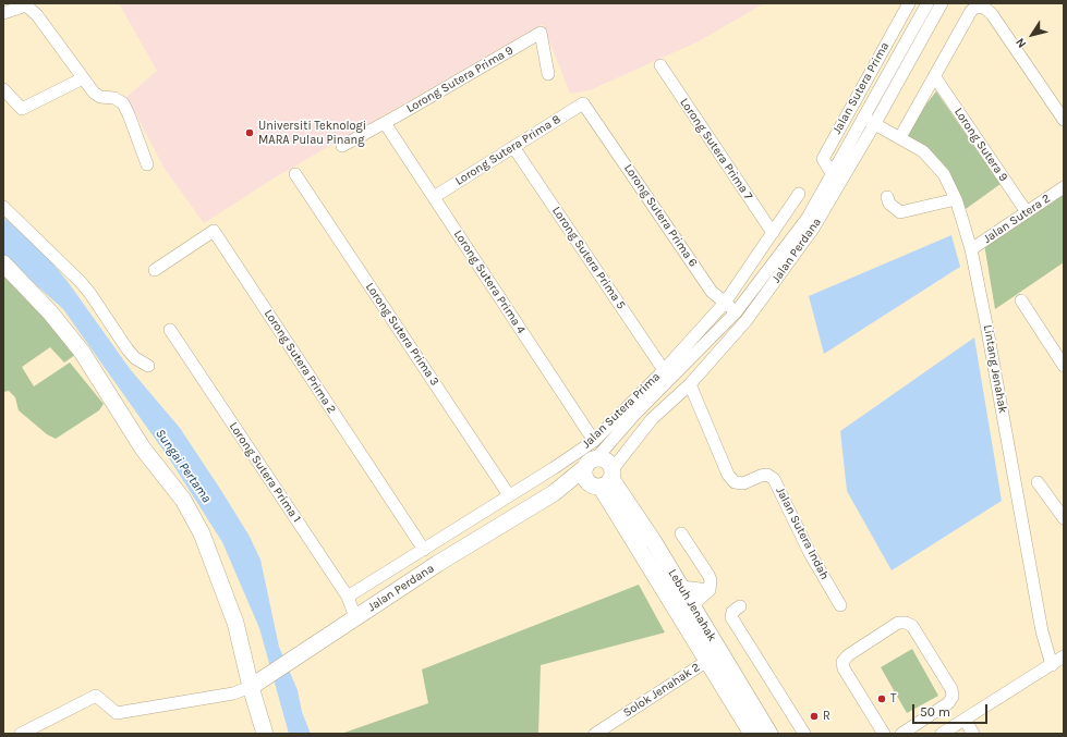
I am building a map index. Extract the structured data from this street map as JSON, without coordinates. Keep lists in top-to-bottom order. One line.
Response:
{"streets":{"street":["Lorong Sutera Prima 9","Jalan Sutera Prima","Lorong Sutera 9","Lorong Sutera Prima 7","Lorong Sutera Prima 8","Lorong Sutera Prima 6","Jalan Sutera 2","Jalan Perdana","Lorong Sutera Prima 5","Lorong Sutera Prima 4","Lorong Sutera Prima 3","Lorong Sutera Prima 2","Lintang Jenahak","Lorong Sutera Prima 1","Jalan Sutera Indah","Lebuh Jenahak","Solok Jenahak 2"]},"crossings":[["Lorong Sutera Prima 9","Lorong Sutera Prima 4"],["Jalan Sutera Prima","Lorong Sutera Prima 7"],["Jalan Sutera Prima","Lorong Sutera Prima 6"],["Jalan Sutera Prima","Jalan Perdana"],["Jalan Sutera Prima","Lorong Sutera Prima 5"],["Jalan Sutera Prima","Lorong Sutera Prima 4"],["Jalan Sutera Prima","Lorong Sutera Prima 3"],["Jalan Sutera Prima","Lorong Sutera Prima 2"],["Jalan Sutera Prima","Lorong Sutera Prima 1"],["Lorong Sutera 9","Jalan Sutera 2"],["Lorong Sutera Prima 8","Lorong Sutera Prima 6"],["Lorong Sutera Prima 8","Lorong Sutera Prima 5"],["Lorong Sutera Prima 8","Lorong Sutera Prima 4"],["Lorong Sutera Prima 6","Jalan Perdana"],["Jalan Sutera 2","Lintang Jenahak"],["Jalan Perdana","Lintang Jenahak"],["Jalan Perdana","Lorong Sutera Prima 1"],["Jalan Perdana","Jalan Sutera Indah"],["Jalan Perdana","Lebuh Jenahak"],["Lebuh Jenahak","Solok Jenahak 2"]],"water":["Sungai Pertama"],"places":["Universiti Teknologi MARA Pulau Pinang","T","R"],"scale_bar":"50 m","north":"bottom left"}
